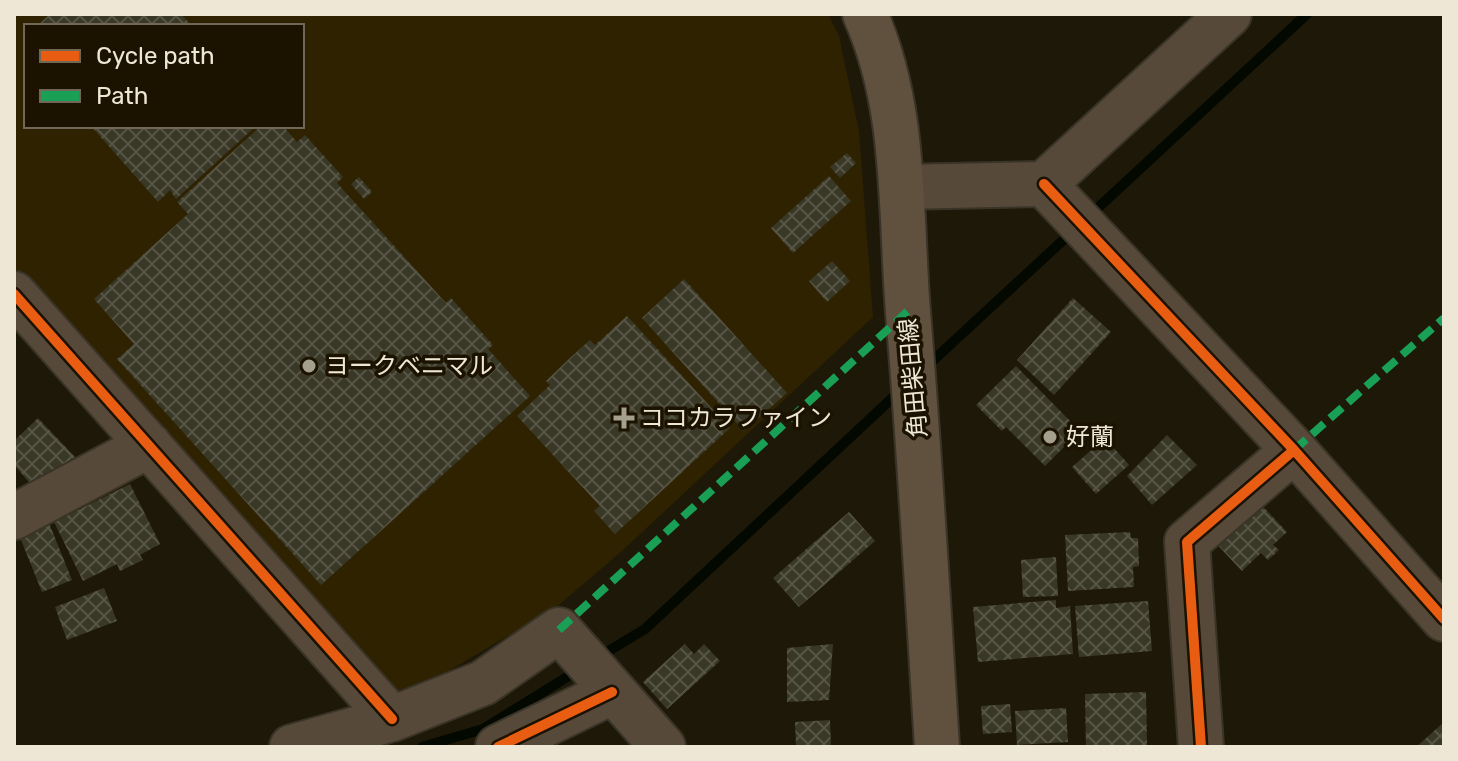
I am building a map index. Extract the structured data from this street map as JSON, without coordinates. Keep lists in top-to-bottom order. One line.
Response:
{"streets":{"main road":["角田柴田線"]},"places":{"other":["ヨークベニマル","好蘭"],"health":["ココカラファイン"]},"legend":["Cycle path","Path"]}
